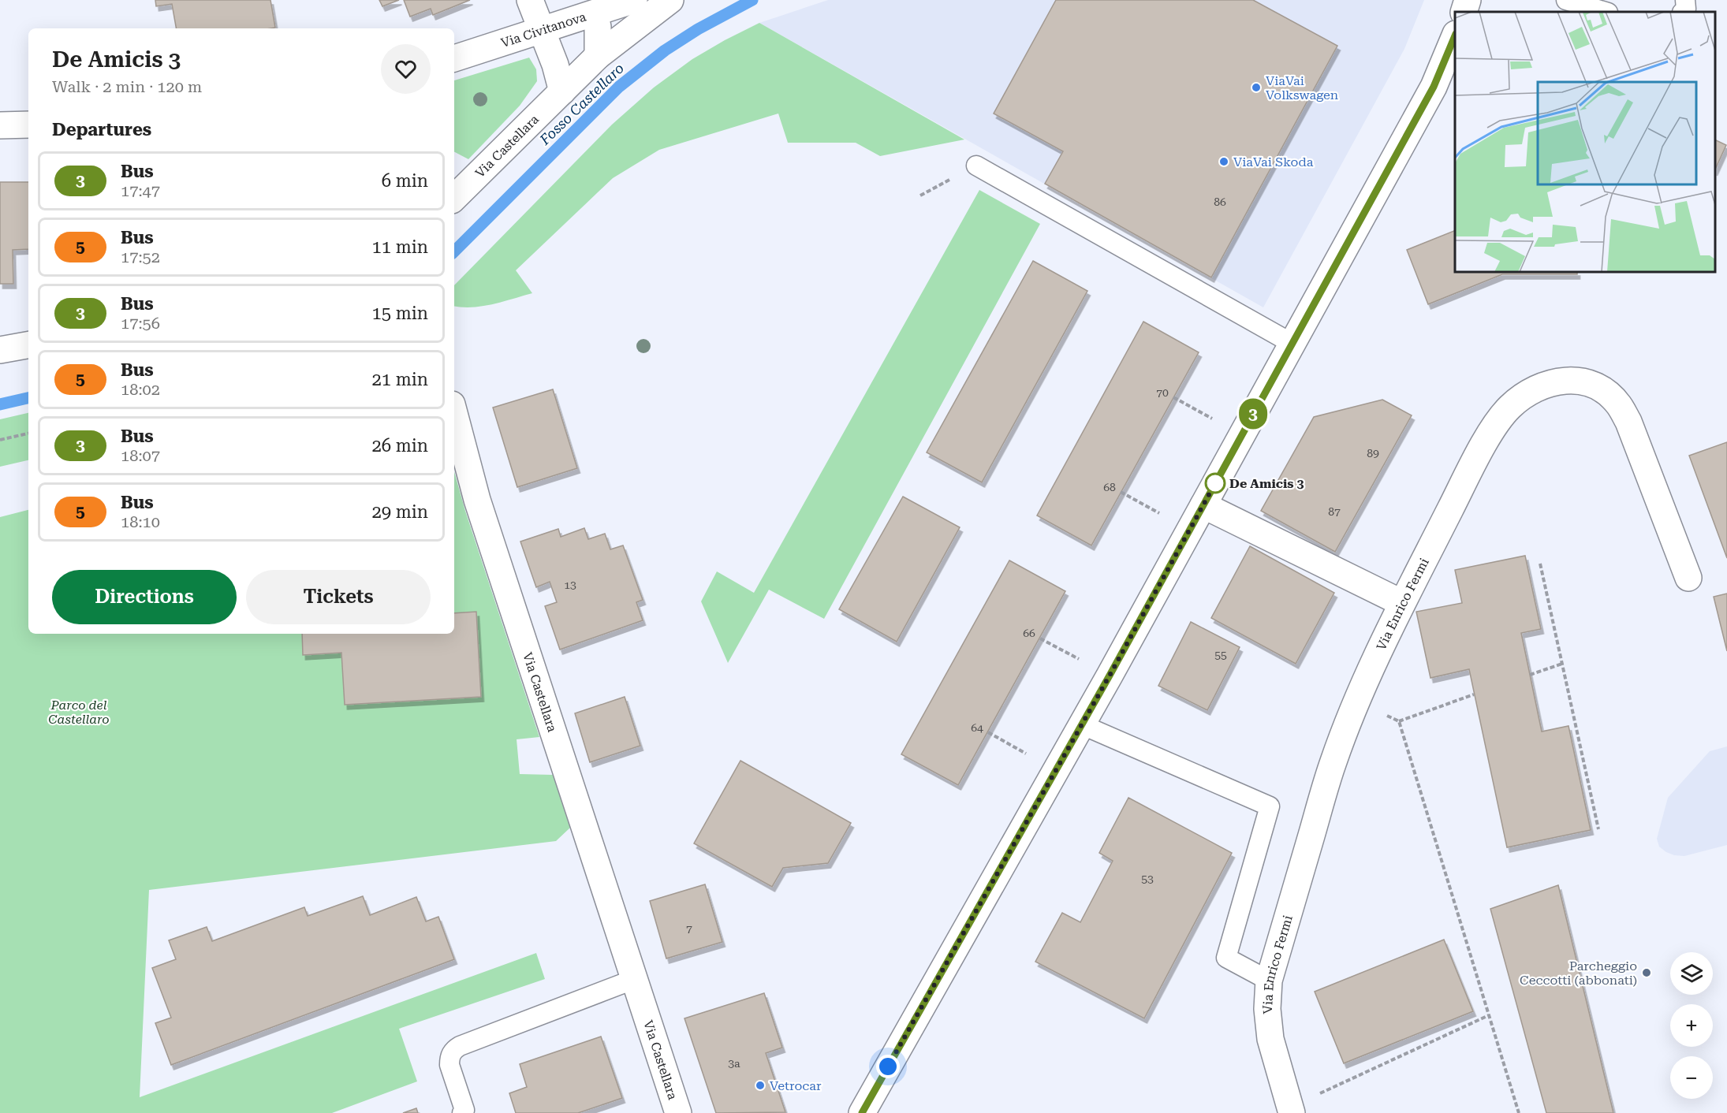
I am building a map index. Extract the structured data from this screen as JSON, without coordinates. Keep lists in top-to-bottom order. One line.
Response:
{"streets":{"street":["Via Civitanova","Via Castellara","Via Enrico Fermi"]},"water":["Fosso Castellaro"],"parks":["Parco del Castellaro"],"places":["ViaVai Volkswagen","ViaVai Skoda","De Amicis 3","Parcheggio Ceccotti (abbonati)","Vetrocar"],"lines":["bus line 3"],"house_numbers":["86","70","89","68","87","13","66","55","64","53","7","3a"],"page":{"on_map":"3","heading":[["De Amicis 3","Walk · 2 min · 120 m"],"Departures"],"list":[{"mark":"3","name":"Bus","note":"17:47","value":"6 min"},{"mark":"5","name":"Bus","note":"17:52","value":"11 min"},{"mark":"3","name":"Bus","note":"17:56","value":"15 min"},{"mark":"5","name":"Bus","note":"18:02","value":"21 min"},{"mark":"3","name":"Bus","note":"18:07","value":"26 min"},{"mark":"5","name":"Bus","note":"18:10","value":"29 min"}],"buttons":["Directions","Tickets"],"map_buttons":["+","−"]}}
